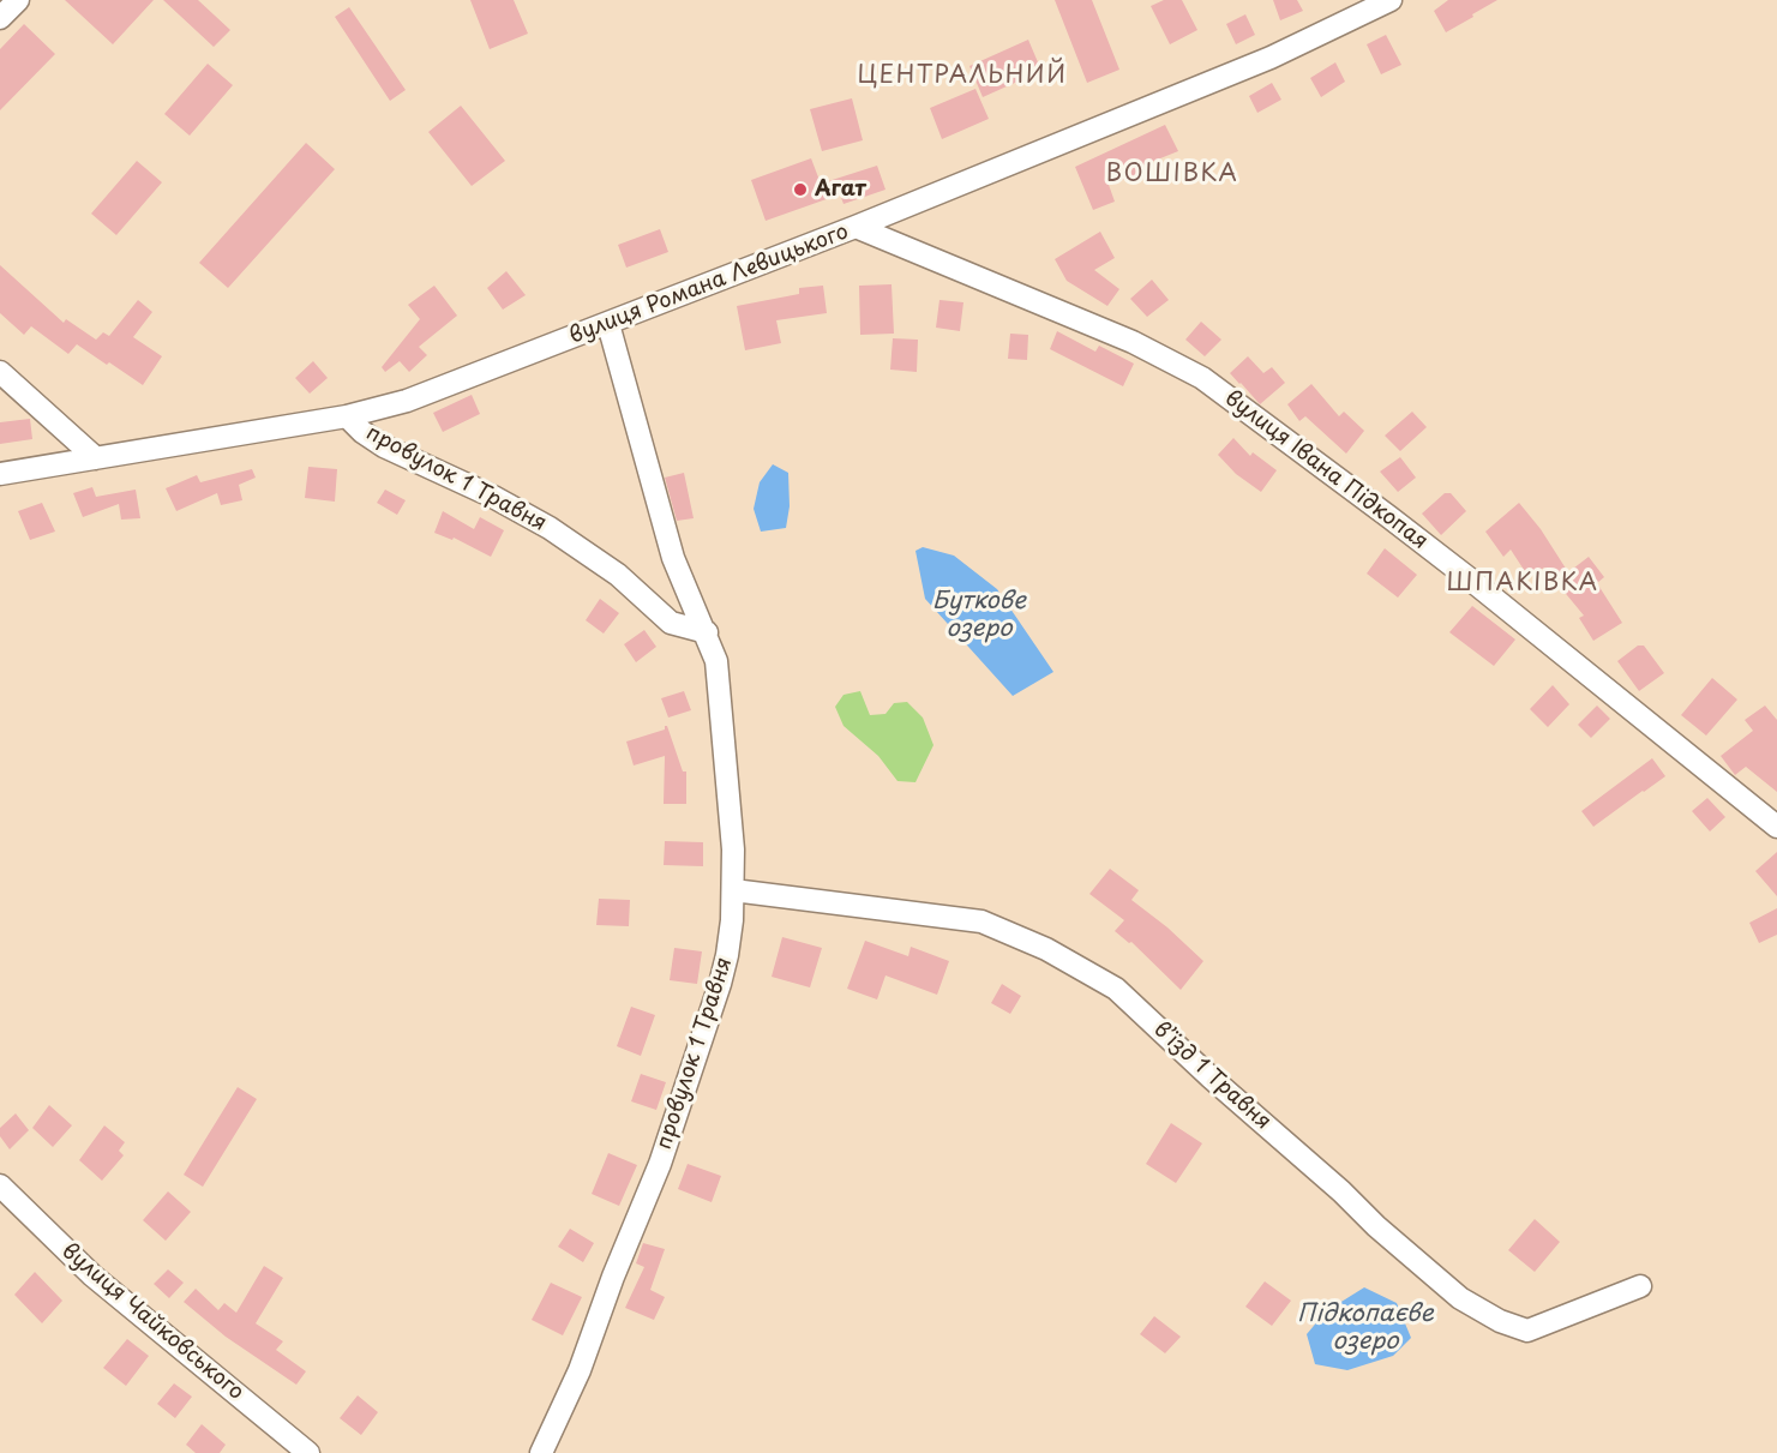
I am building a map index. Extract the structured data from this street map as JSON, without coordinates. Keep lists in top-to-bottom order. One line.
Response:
{"streets":{"street":["вулиця Романа Левицького","вулиця Івана Підкопая","провулок 1 Травня","в’їзд 1 Травня","вулиця Чайковського"]},"crossings":[["вулиця Романа Левицького","вулиця Івана Підкопая"],["вулиця Романа Левицького","провулок 1 Травня"],["провулок 1 Травня","в’їзд 1 Травня"]],"districts":["ЦЕНТРАЛЬНИЙ","ВОШІВКА","ШПАКІВКА"],"water":["Буткове озеро","Підкопаєве озеро"],"places":["Агат"]}
